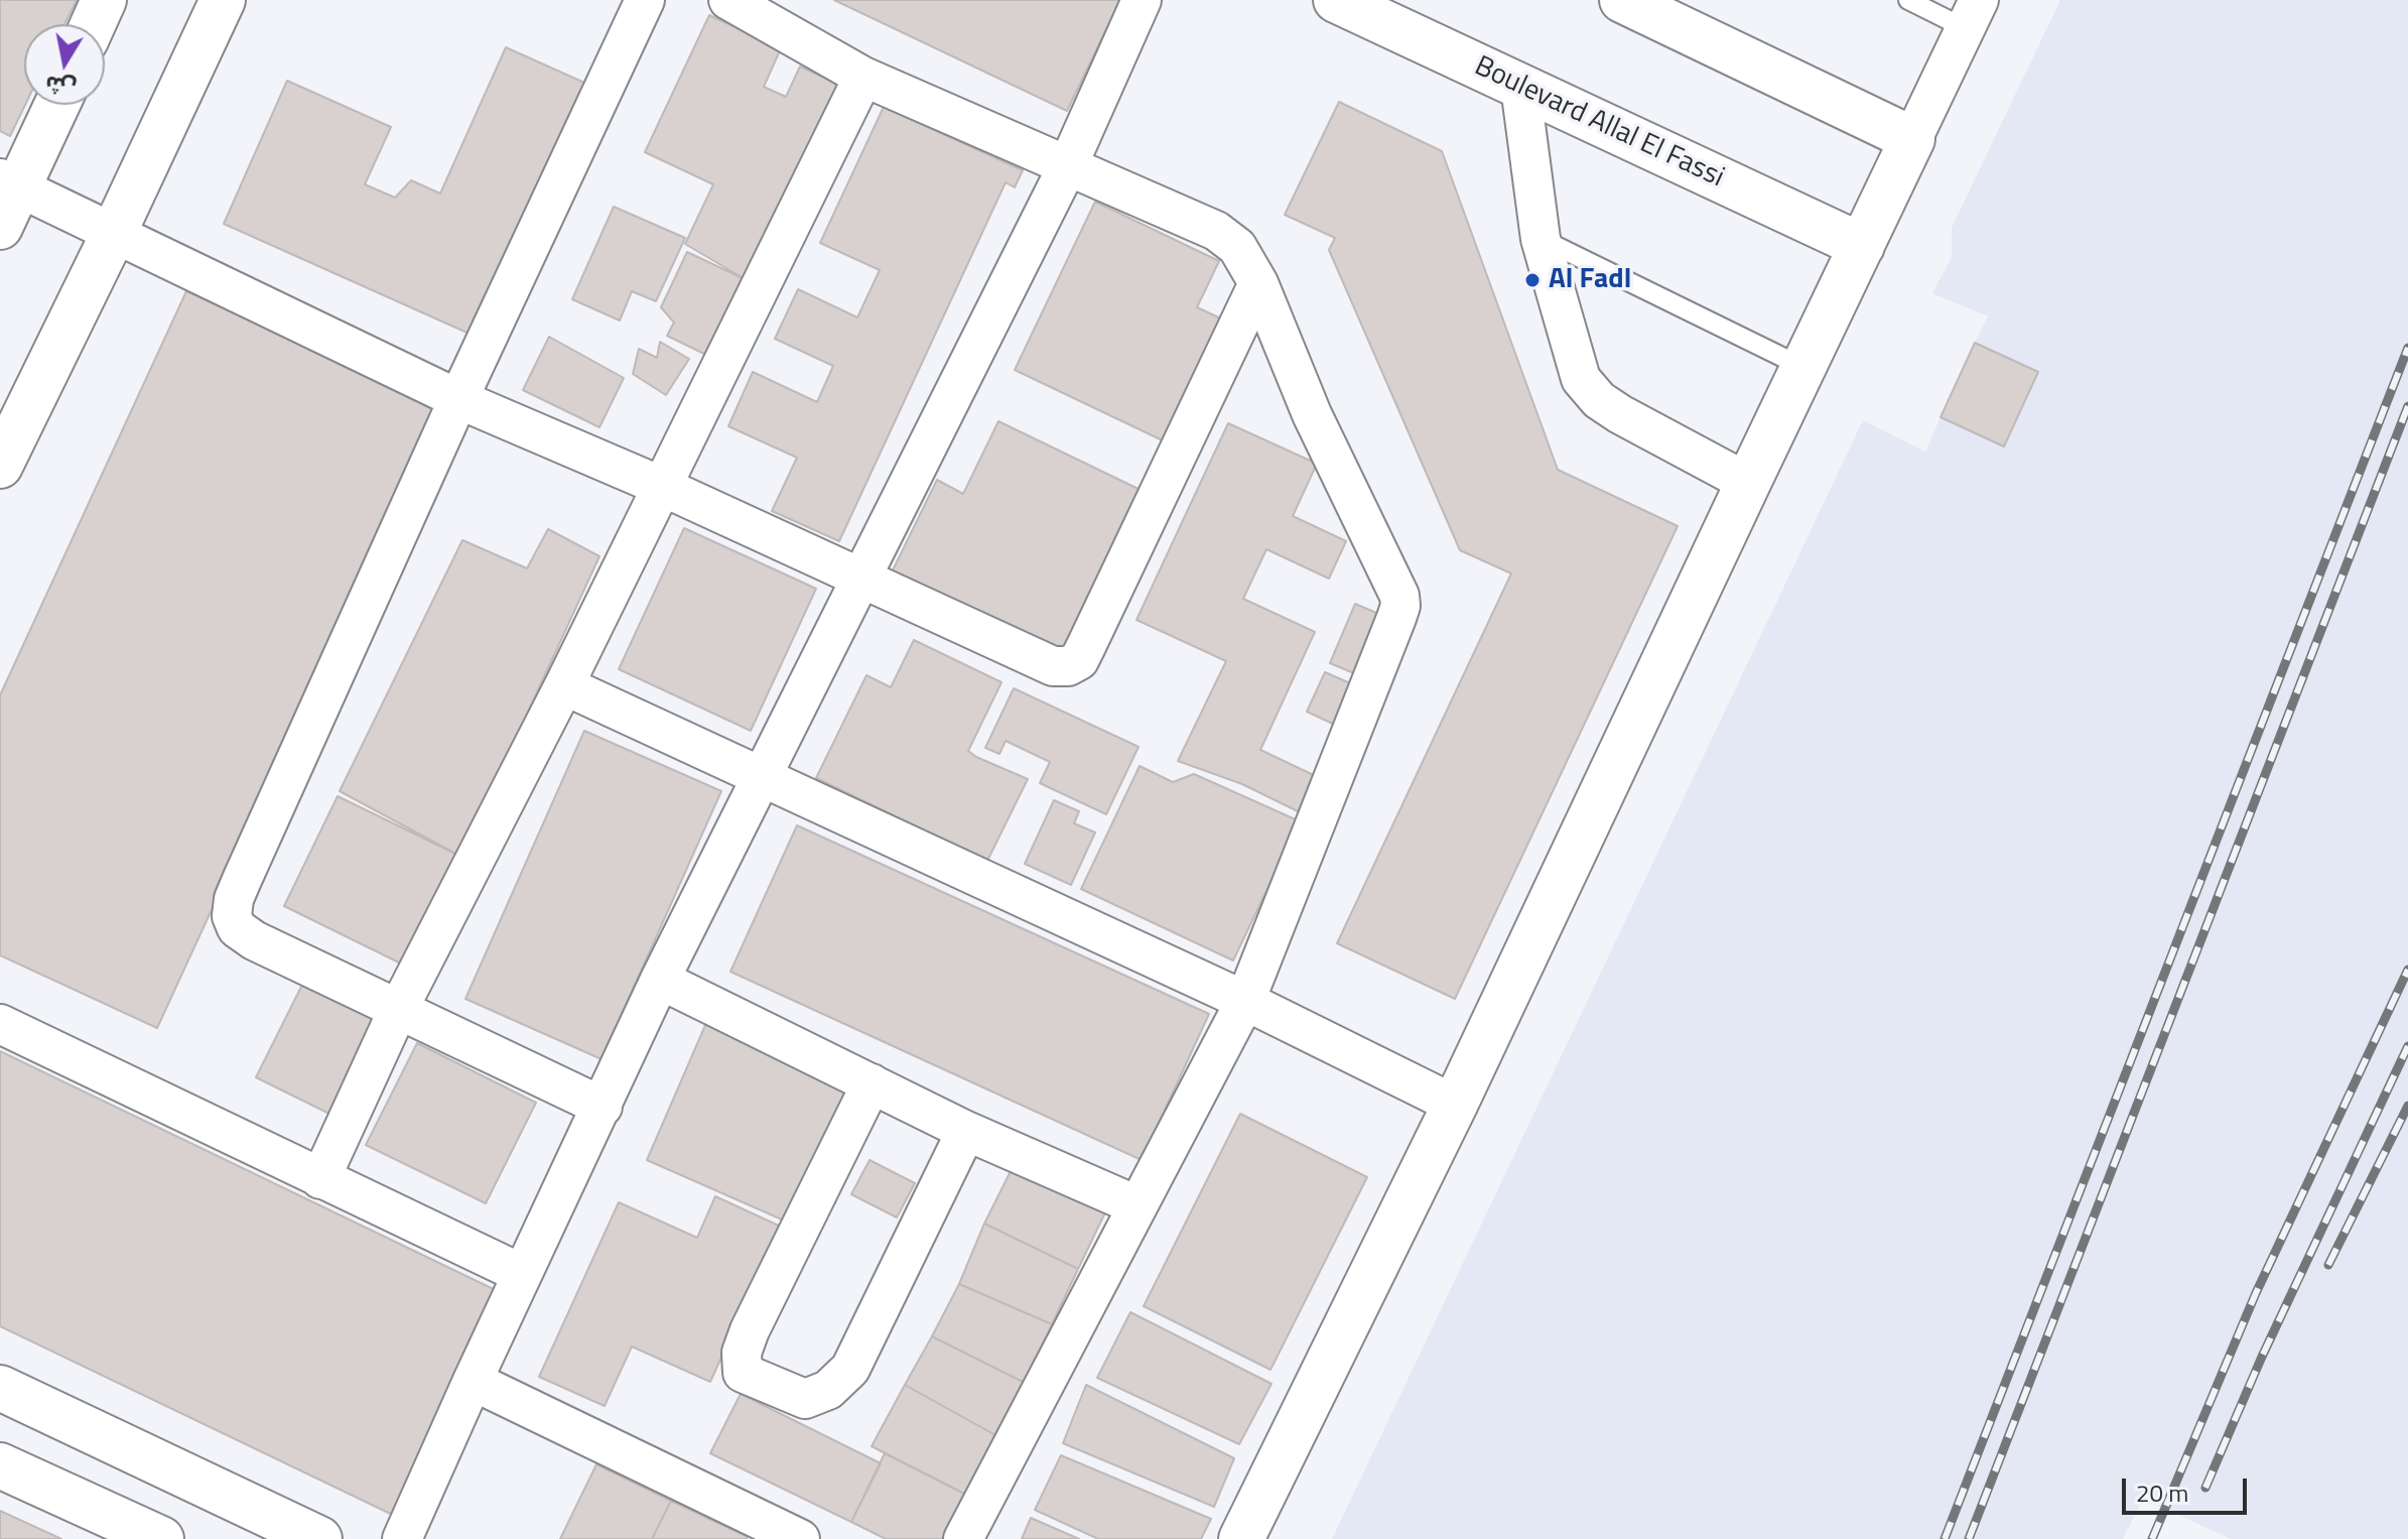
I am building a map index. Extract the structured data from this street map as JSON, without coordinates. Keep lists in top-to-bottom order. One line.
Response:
{"streets":{"street":["Boulevard Allal El Fassi"]},"places":["Al Fadl"],"scale_bar":"20 m","north":"bottom"}
